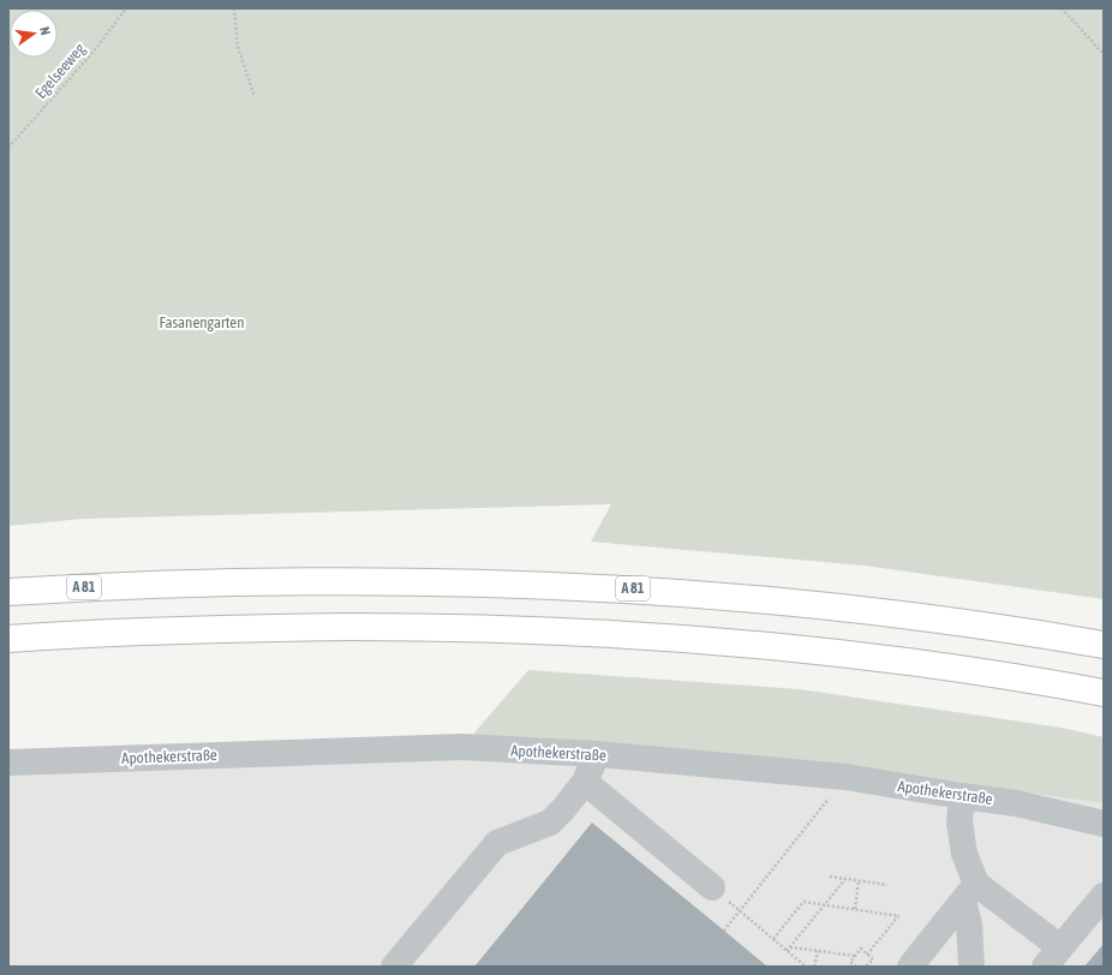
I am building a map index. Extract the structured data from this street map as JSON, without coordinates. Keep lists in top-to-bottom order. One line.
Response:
{"streets":{"highway":["A 81"],"street":["Apothekerstraße"],"path":["Egelseeweg"]},"parks":["Fasanengarten"],"north":"right"}
